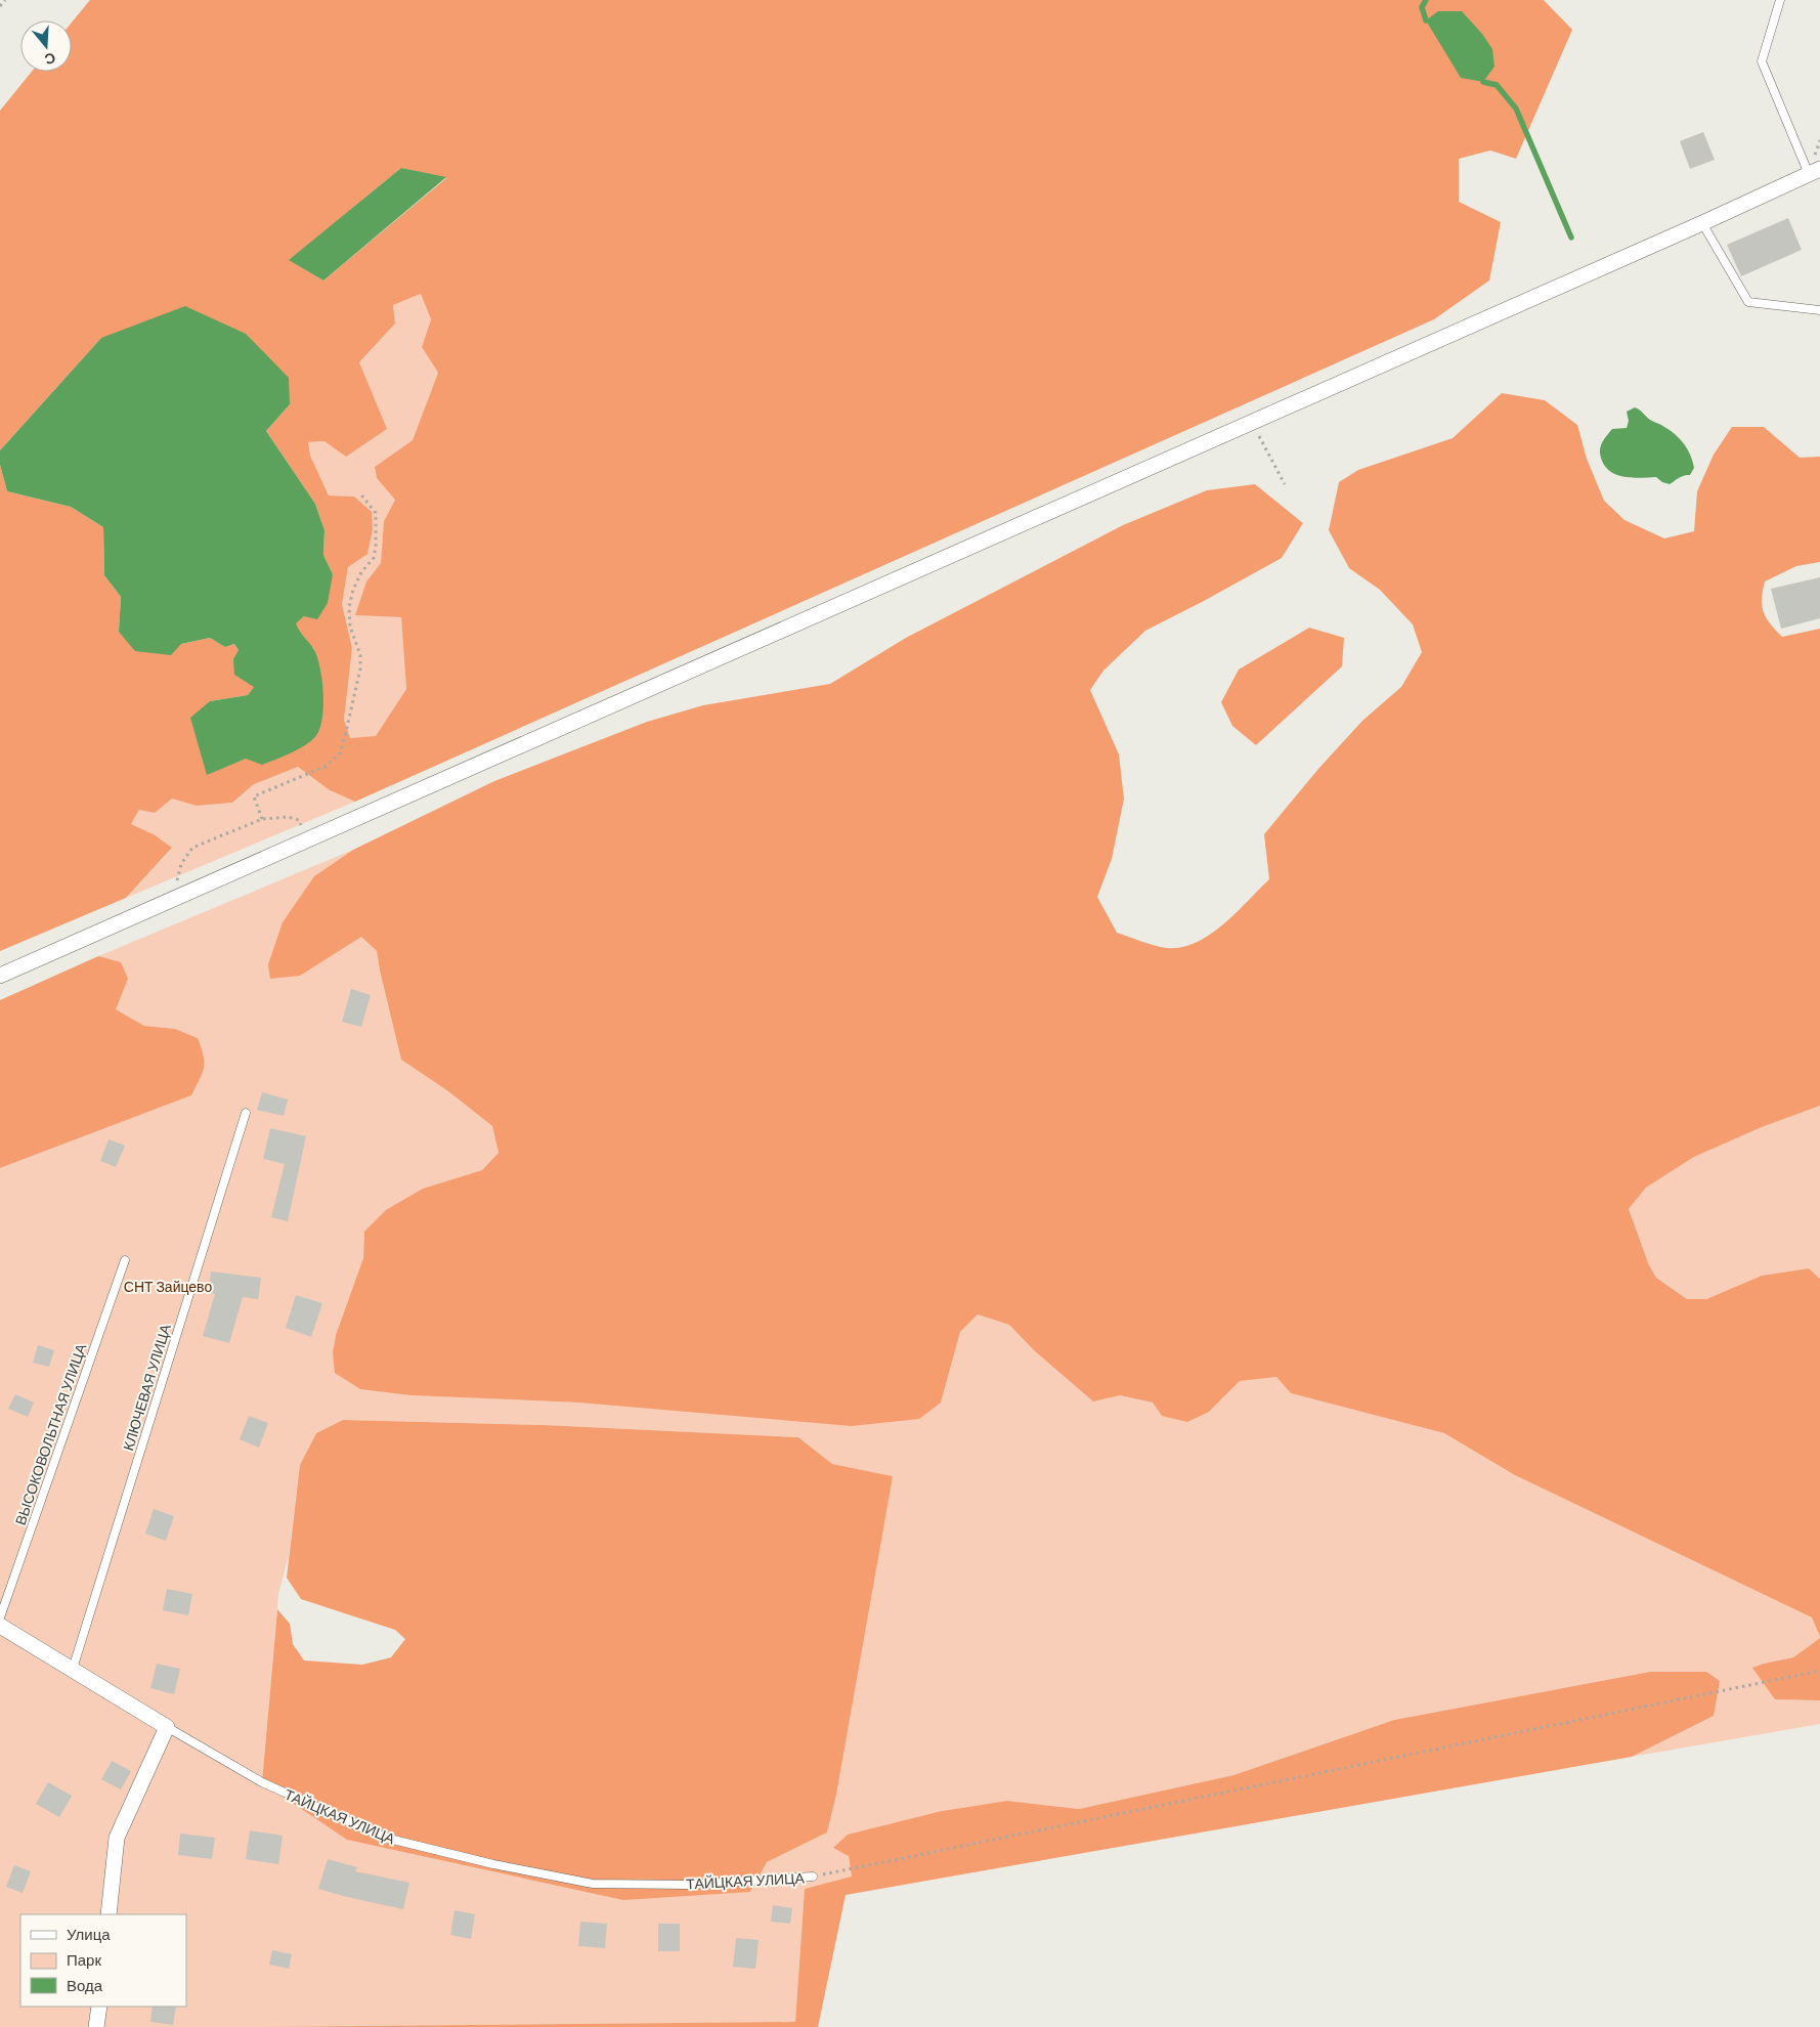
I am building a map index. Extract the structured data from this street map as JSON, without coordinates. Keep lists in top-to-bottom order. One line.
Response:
{"streets":{"street":["ТАЙЦКАЯ УЛИЦА"],"lane":["КЛЮЧЕВАЯ УЛИЦА","ВЫСОКОВОЛЬТНАЯ УЛИЦА"]},"crossings":[["КЛЮЧЕВАЯ УЛИЦА","ТАЙЦКАЯ УЛИЦА"]],"parks":["СНТ Зайцево"],"legend":["Улица","Парк","Вода"],"north":"bottom"}
